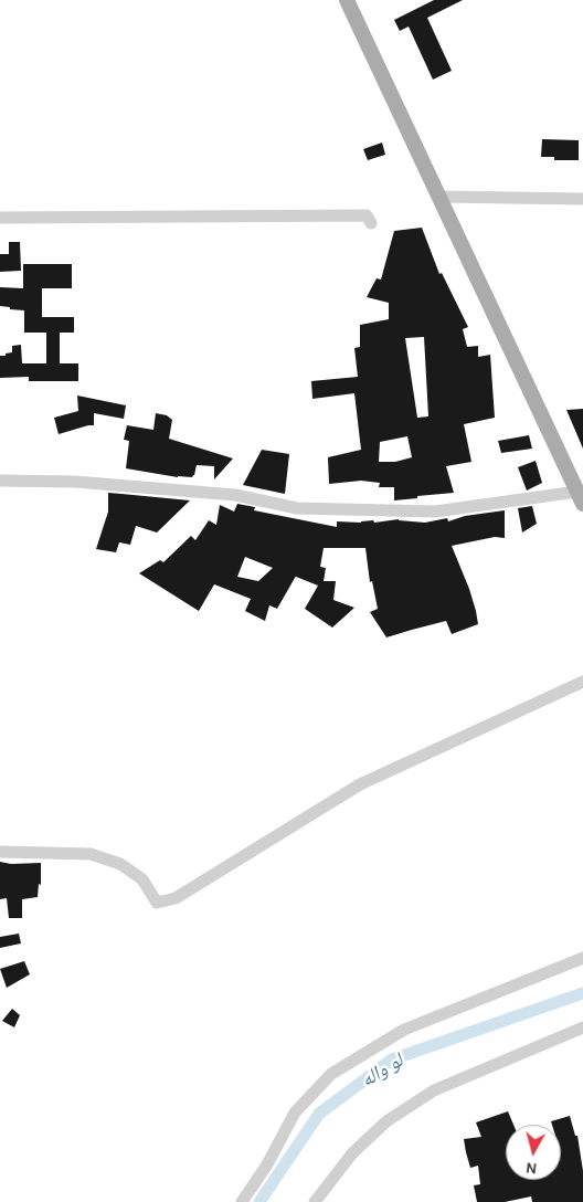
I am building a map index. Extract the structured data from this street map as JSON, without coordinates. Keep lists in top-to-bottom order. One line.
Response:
{"water":["لو واله"],"north":"bottom"}
